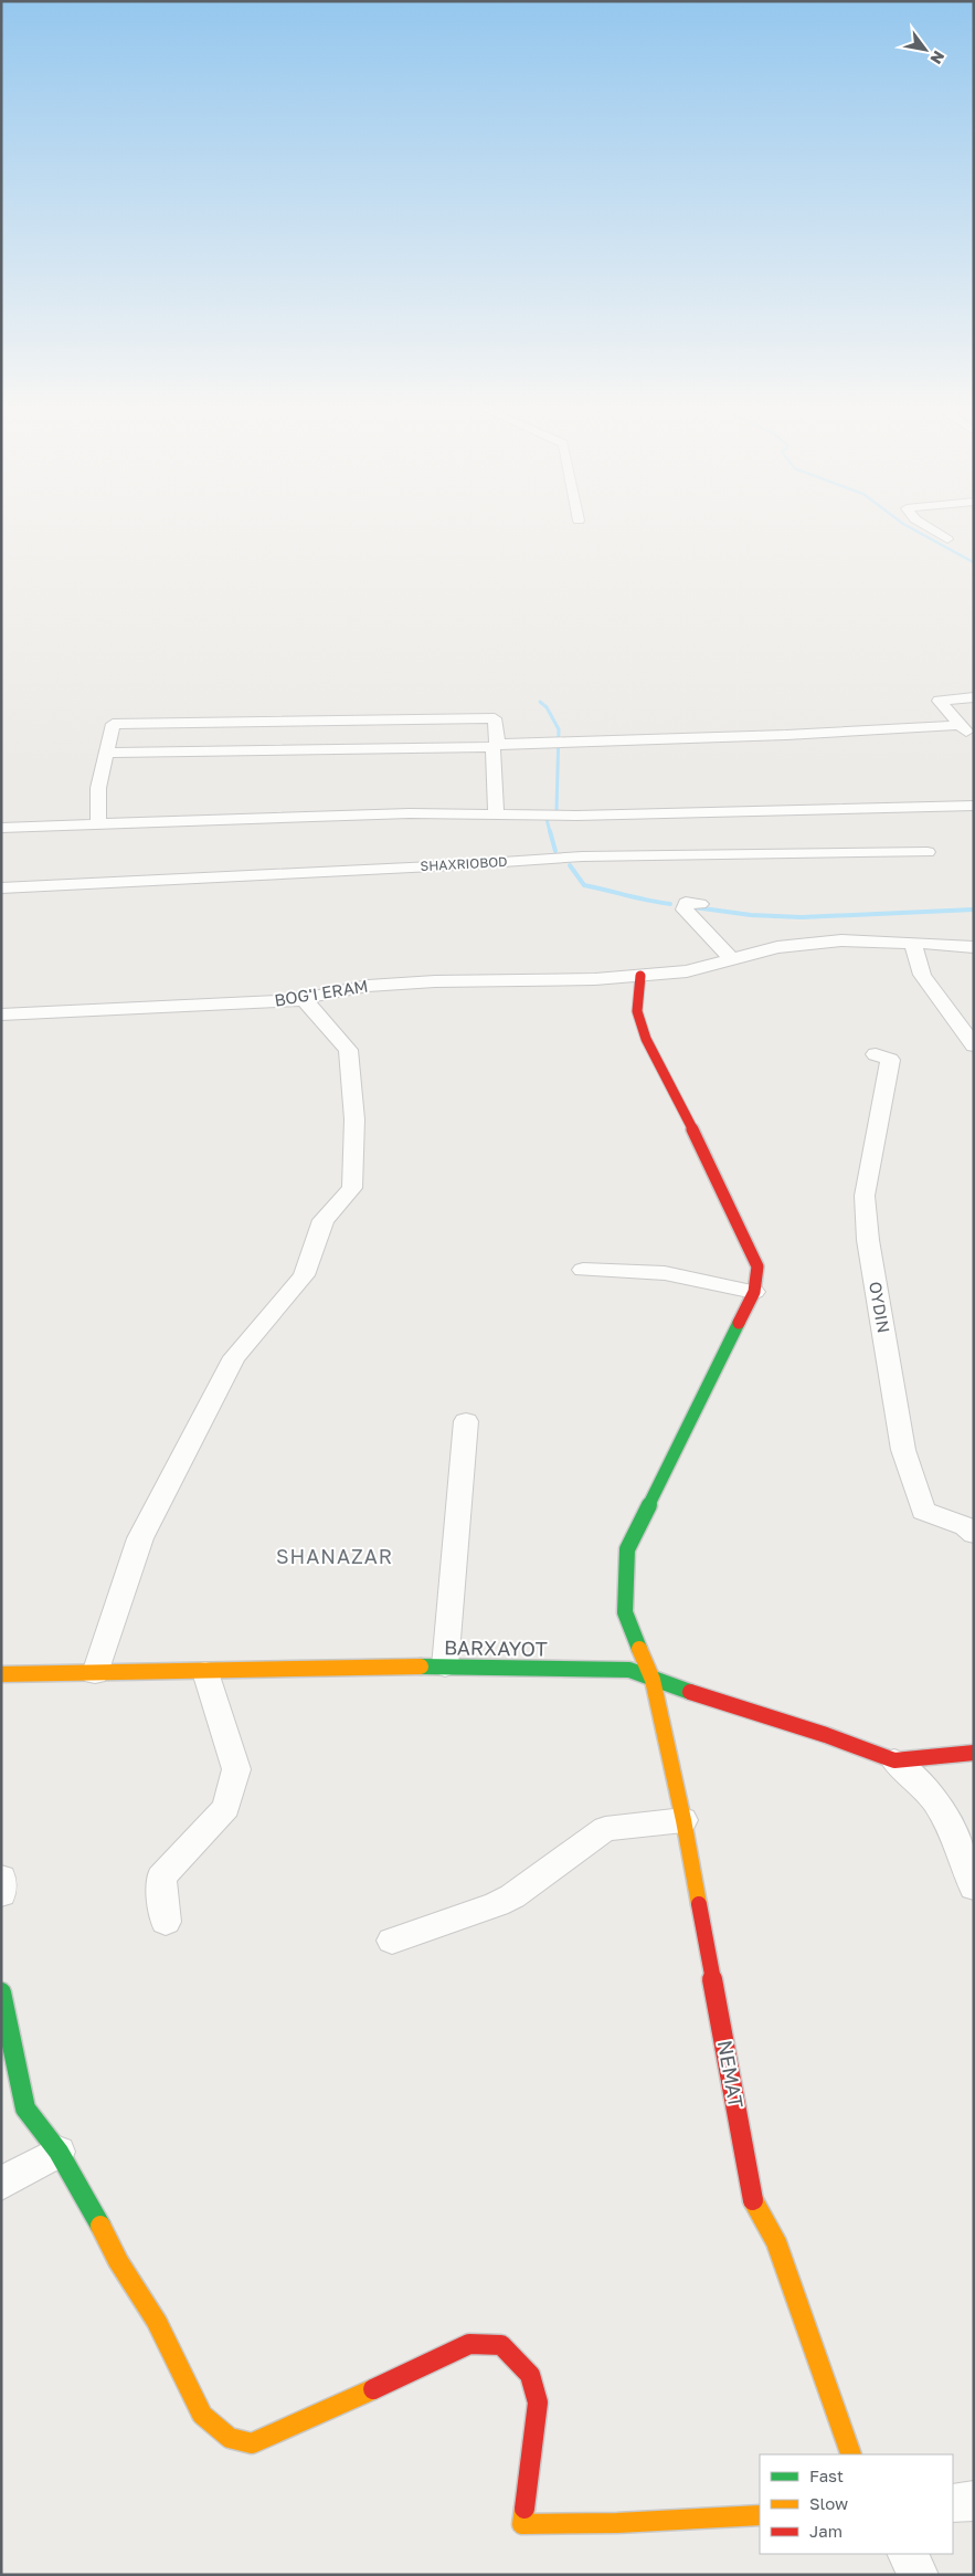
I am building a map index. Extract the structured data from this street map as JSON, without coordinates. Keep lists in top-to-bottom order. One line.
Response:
{"streets":{"street":["SHAXRIOBOD","BOG'I ERAM","OYDIN","BARXAYOT","NEMAT"]},"crossings":[["BOG'I ERAM","NEMAT"],["BARXAYOT","NEMAT"]],"districts":["SHАNAZAR"],"legend":["Fast","Slow","Jam"],"north":"bottom right"}
